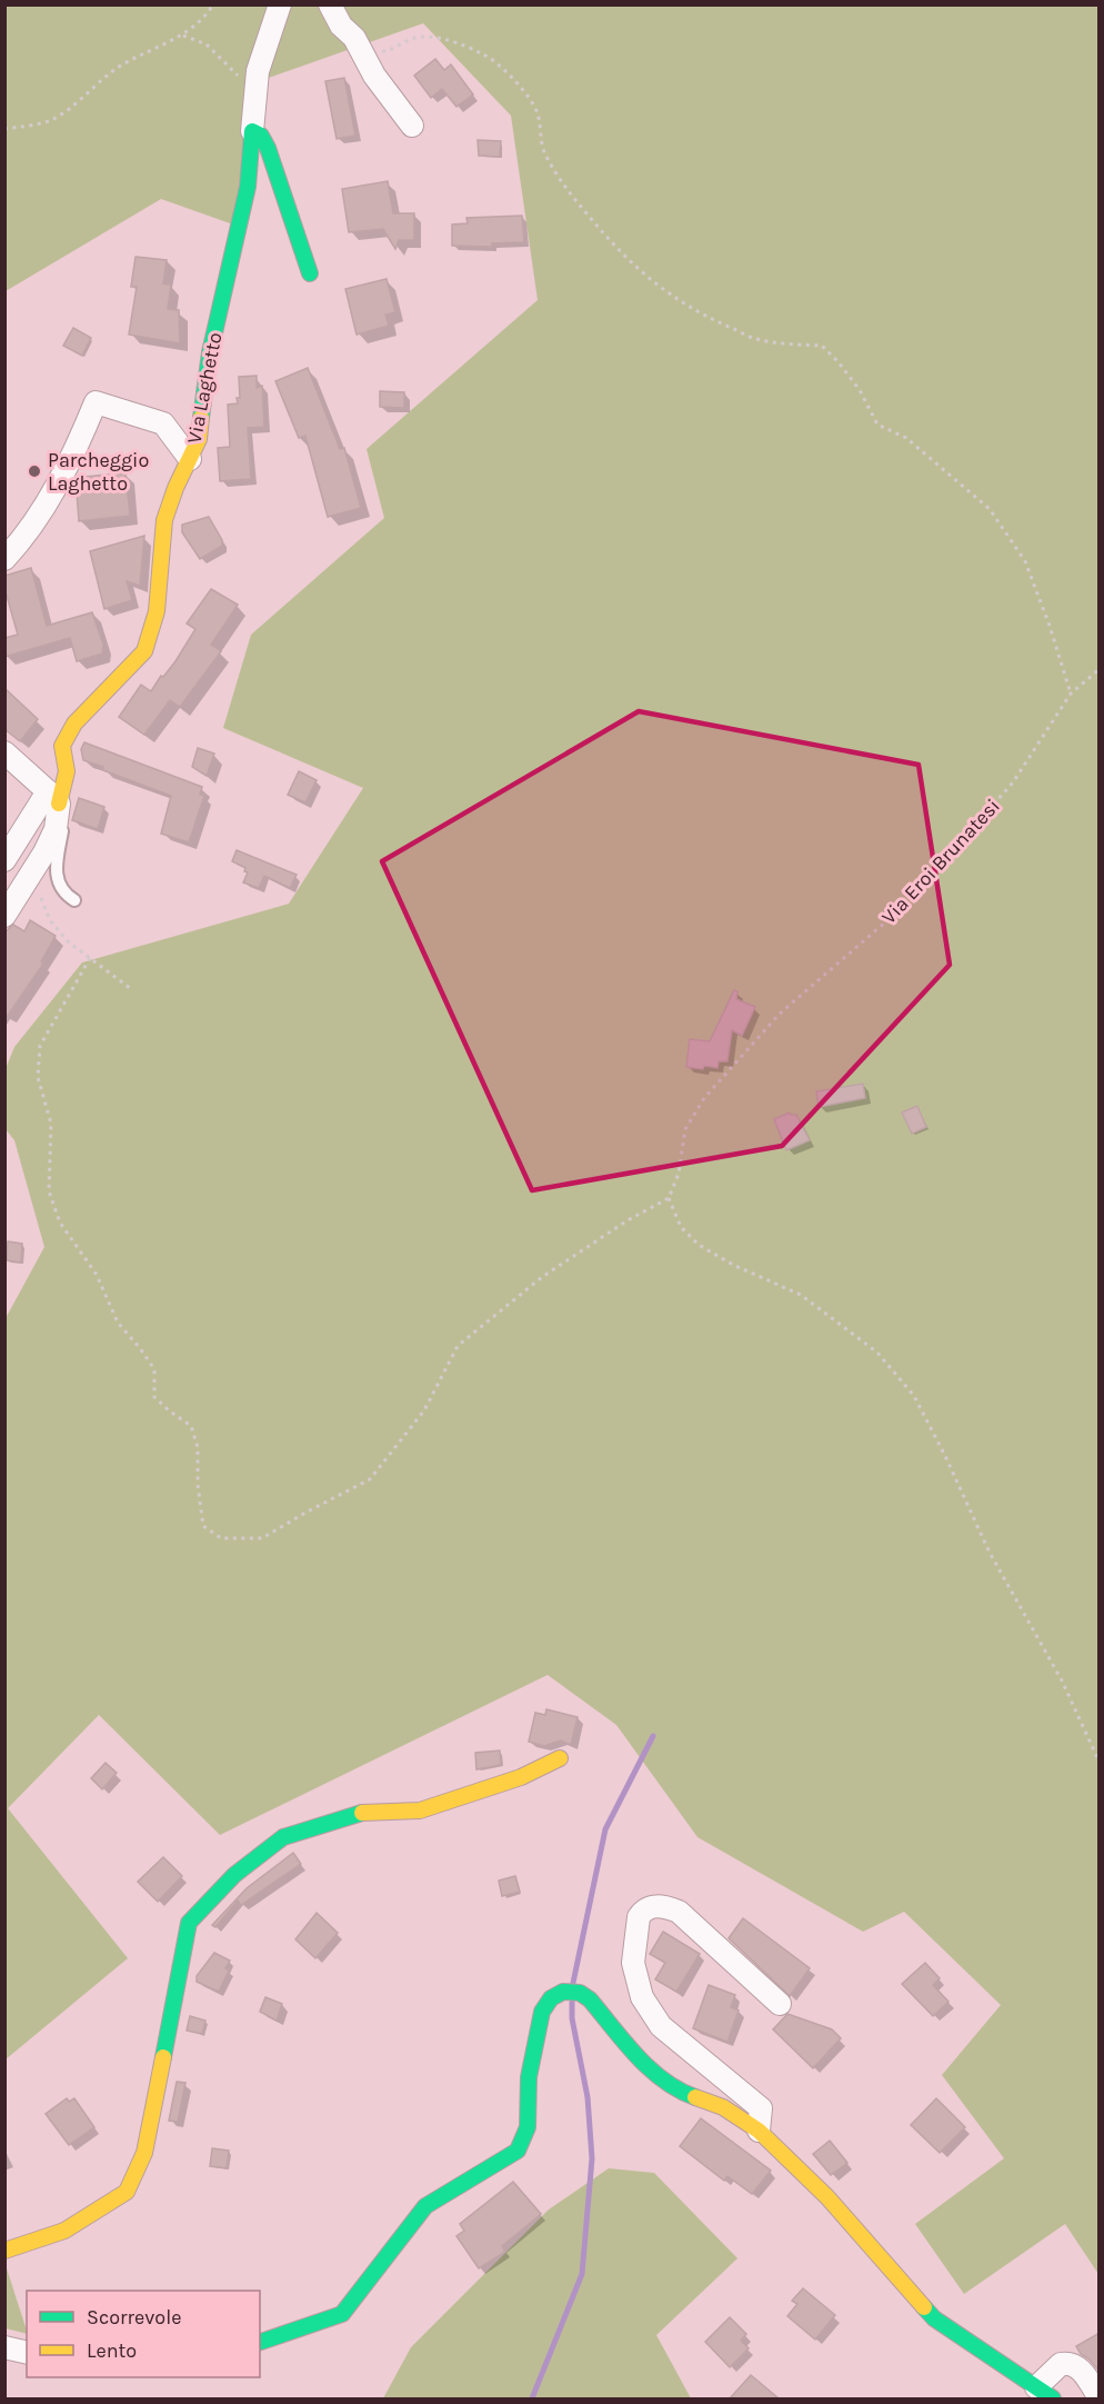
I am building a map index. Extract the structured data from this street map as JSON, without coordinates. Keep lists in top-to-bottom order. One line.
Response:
{"streets":{"street":["Via Laghetto"],"path":["Via Eroi Brunatesi"]},"places":["Parcheggio Laghetto"],"legend":["Scorrevole","Lento"]}
